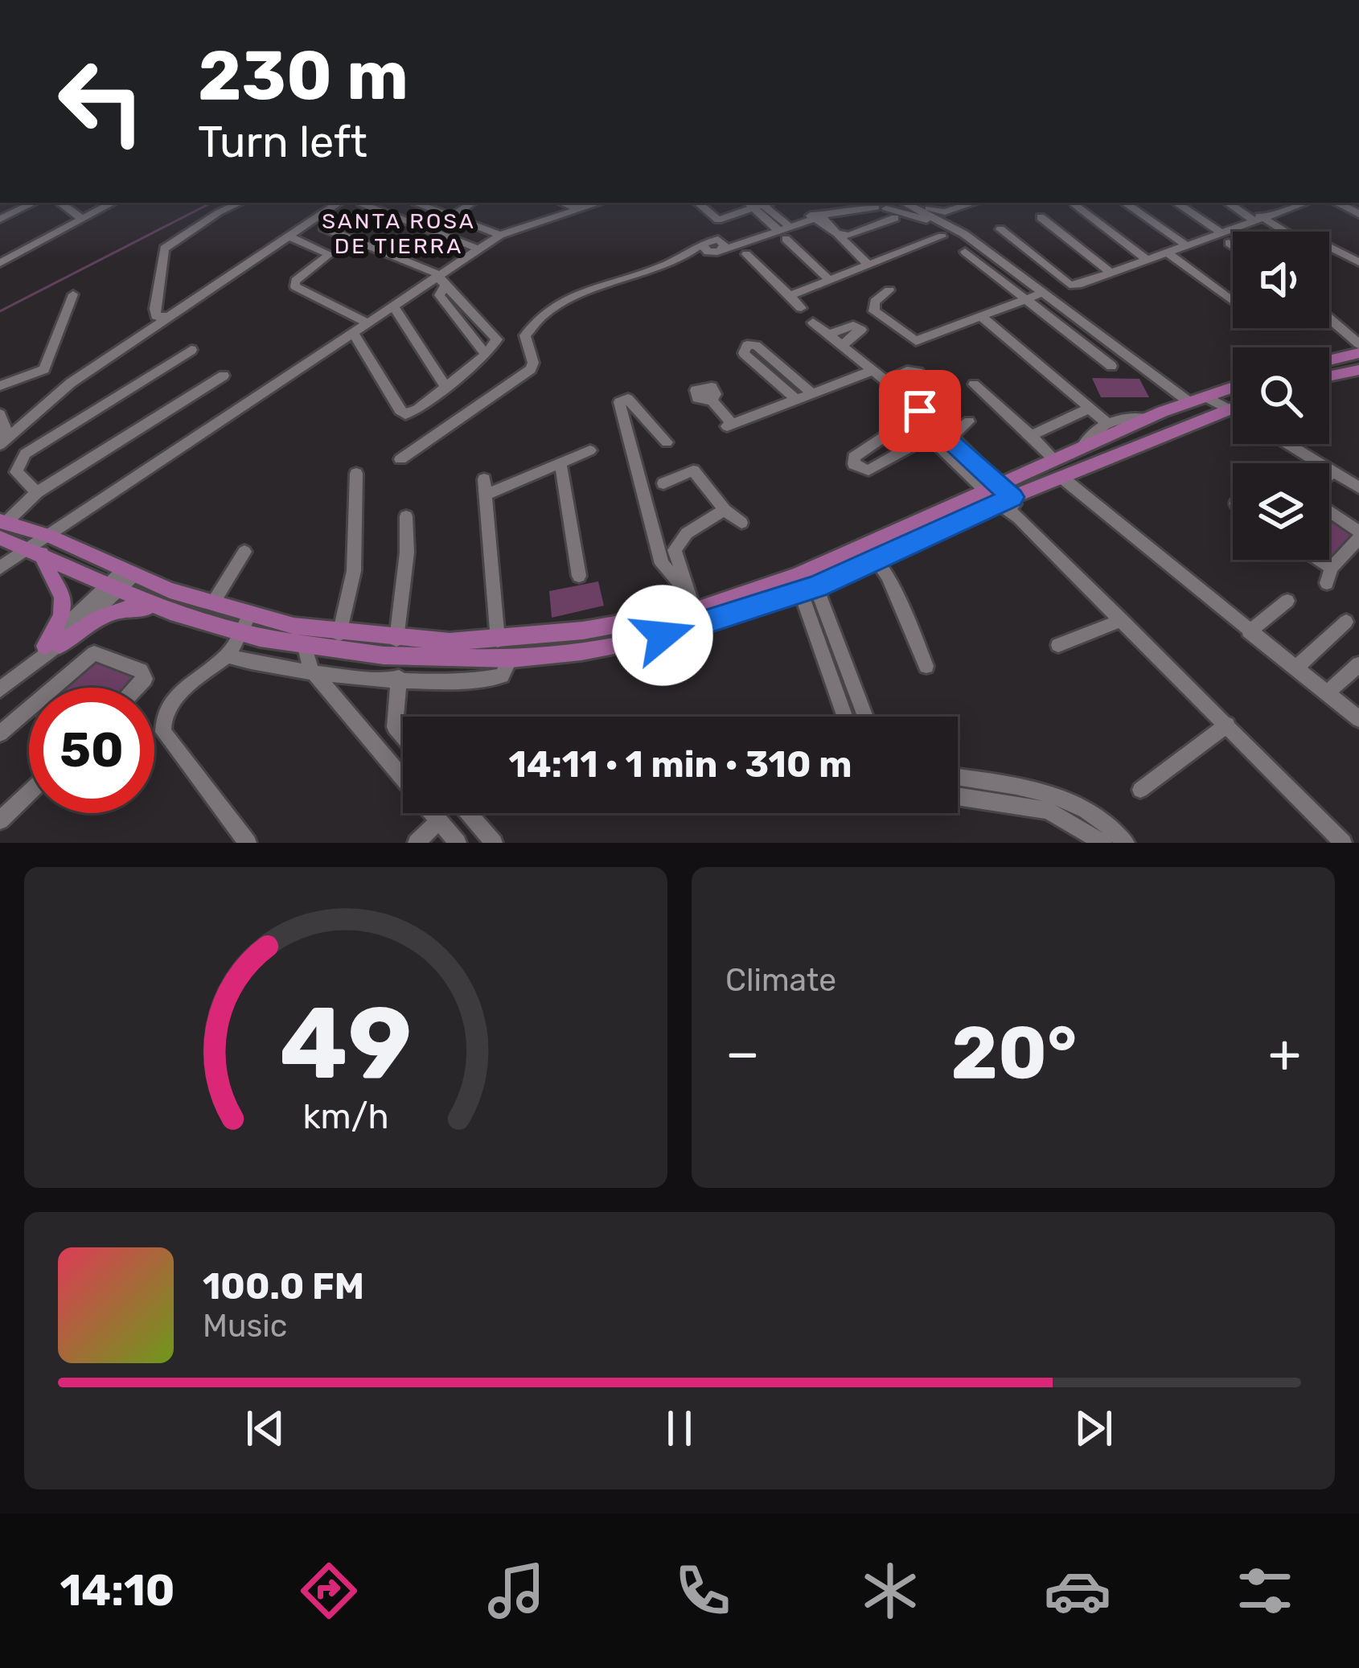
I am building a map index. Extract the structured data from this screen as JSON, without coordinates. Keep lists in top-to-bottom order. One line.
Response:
{"districts":["SANTA ROSA DE TIERRA"],"page":{"turn":["230 m","Turn left"],"limit":"50","trip":"14:11 · 1 min · 310 m","tile":"Climate","heat":["−","20°","+"],"song":["100.0 FM","Music"],"tabs":"14:10","gauge":["49","km/h"]}}
